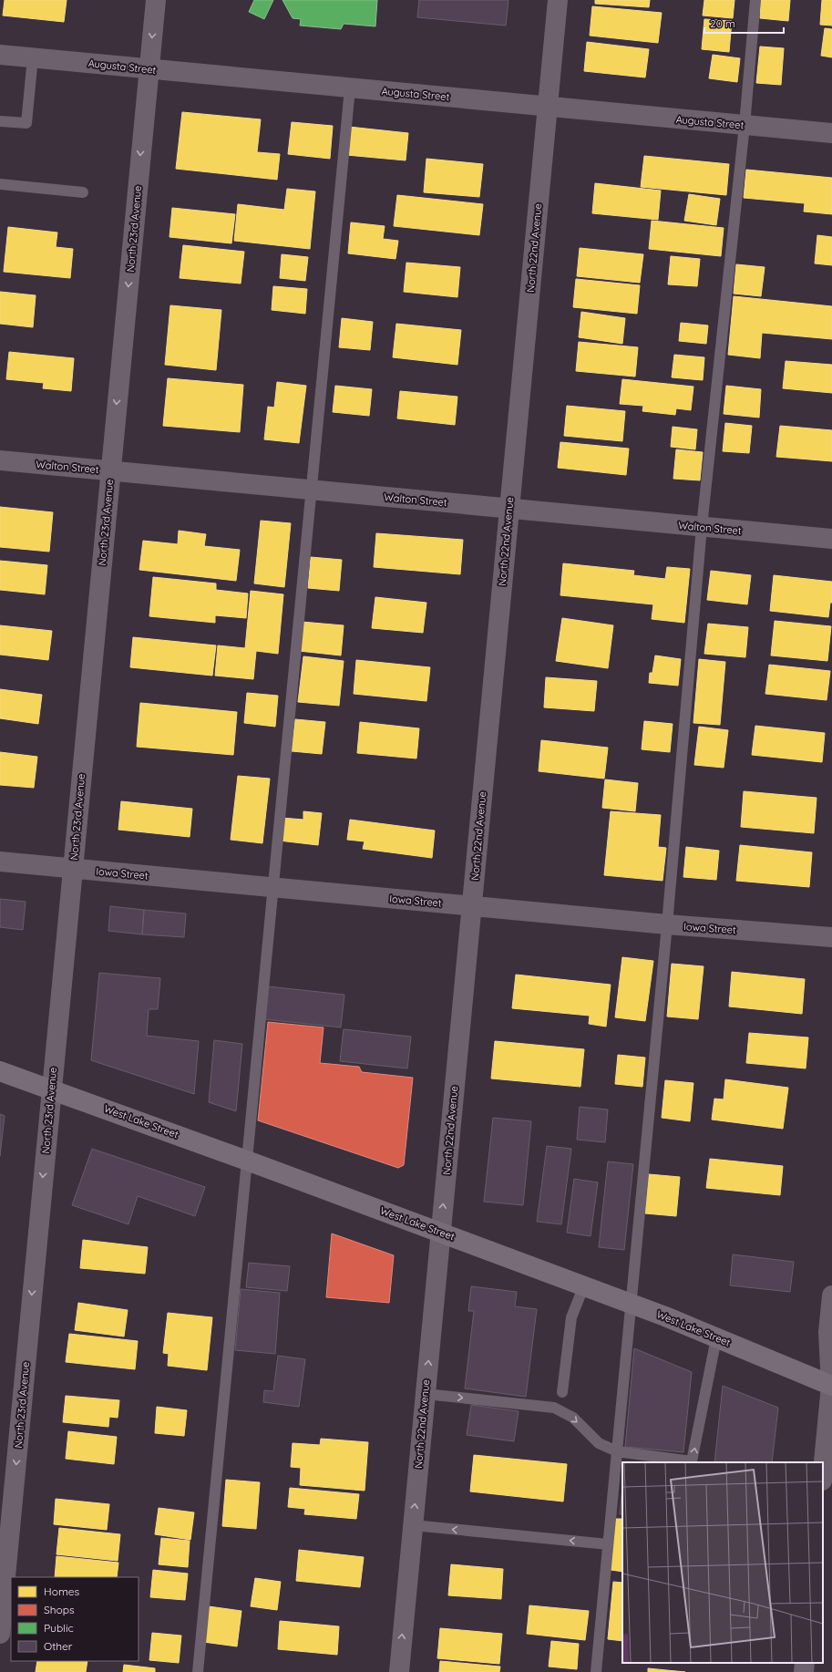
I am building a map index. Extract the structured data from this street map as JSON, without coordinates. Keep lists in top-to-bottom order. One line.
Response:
{"streets":{"main road":["West Lake Street"],"street":["Augusta Street","North 23rd Avenue","North 22nd Avenue","Walton Street","Iowa Street"]},"crossings":[["Augusta Street","North 23rd Avenue"],["Augusta Street","North 22nd Avenue"],["North 23rd Avenue","Walton Street"],["North 23rd Avenue","Iowa Street"],["North 23rd Avenue","West Lake Street"],["North 22nd Avenue","Walton Street"],["North 22nd Avenue","Iowa Street"],["North 22nd Avenue","West Lake Street"]],"one_way":["North 23rd Avenue","North 22nd Avenue"],"legend":["Homes","Shops","Public","Other"],"scale_bar":"20 m"}
